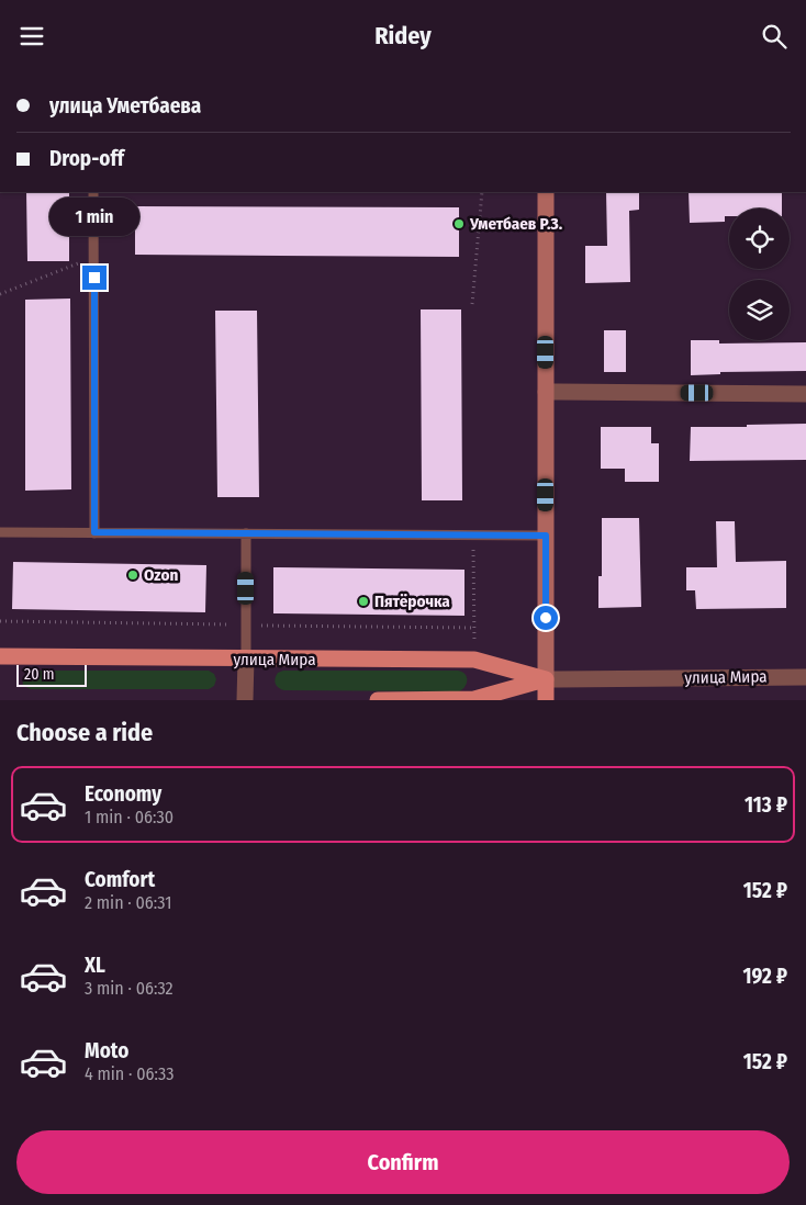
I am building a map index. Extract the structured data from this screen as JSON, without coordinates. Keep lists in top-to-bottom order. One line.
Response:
{"streets":{"main road":["улица Мира"]},"places":["Уметбаев Р.З.","Ozon","Пятёрочка"],"scale_bar":"20 m","page":{"header":"Ridey","banner":["улица Уметбаева","Drop-off"],"bubble":"1 min","scale":"20 m","heading":"Choose a ride","list":[{"name":"Economy","note":"1 min · 06:30","value":"113 ₽"},{"name":"Comfort","note":"2 min · 06:31","value":"152 ₽"},{"name":"XL","note":"3 min · 06:32","value":"192 ₽"},{"name":"Moto","note":"4 min · 06:33","value":"152 ₽"}],"buttons":"Confirm"}}
